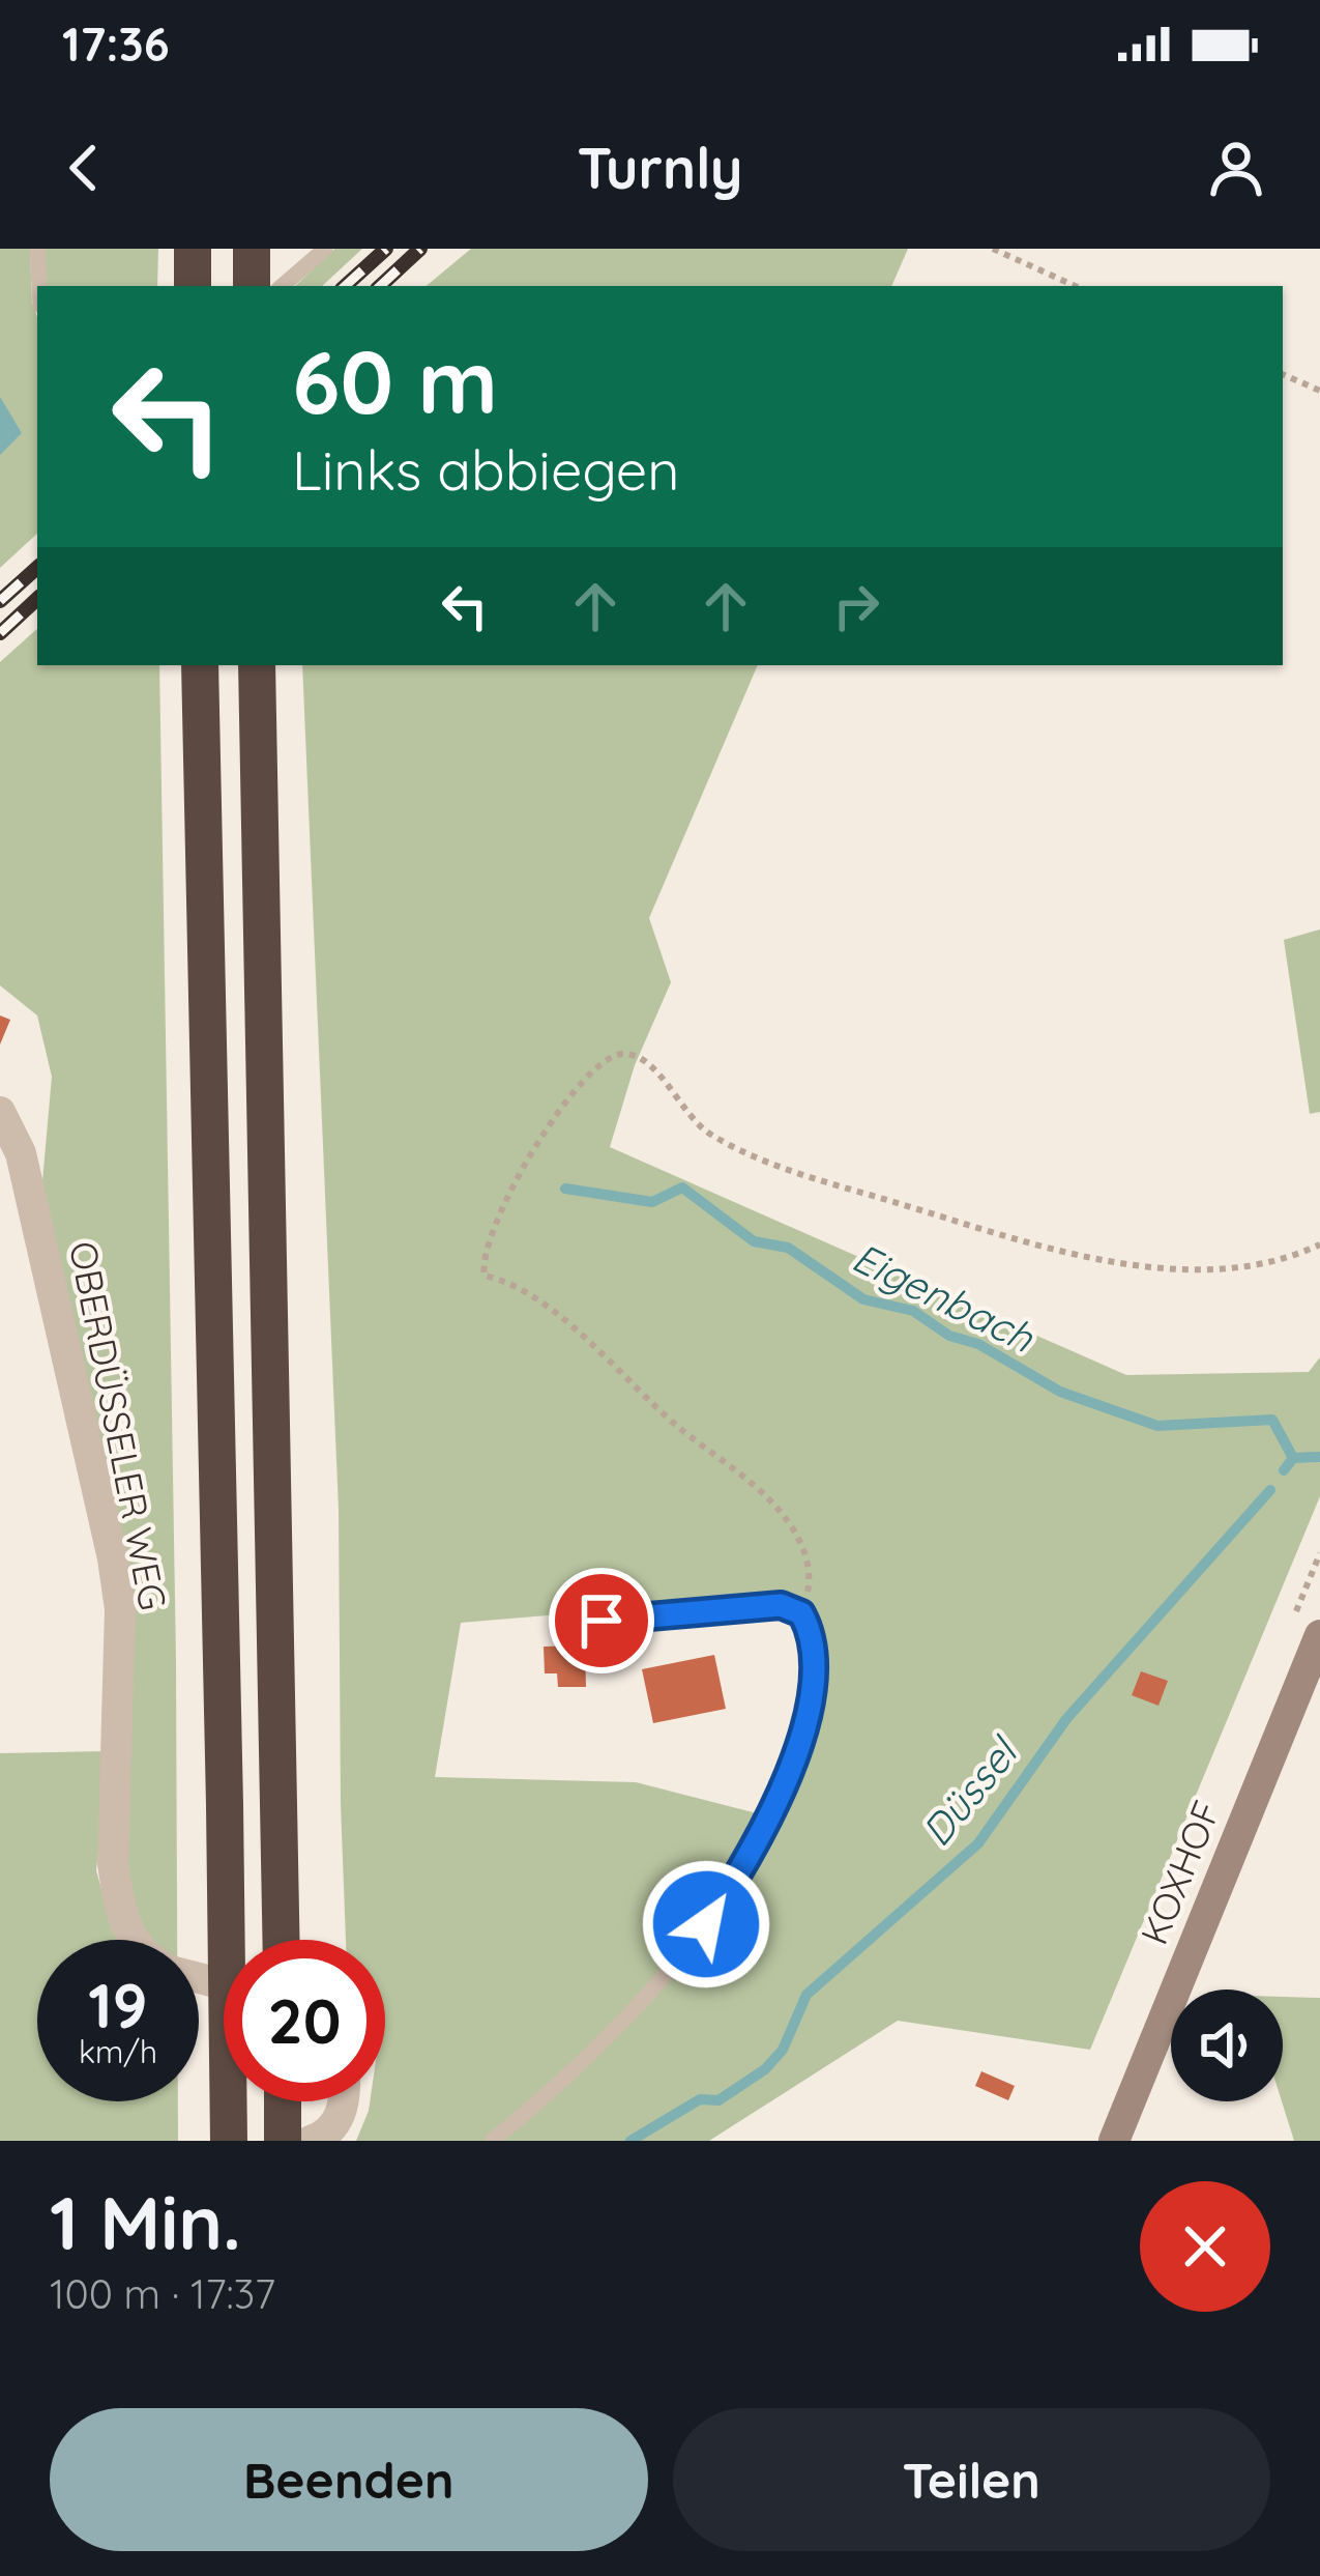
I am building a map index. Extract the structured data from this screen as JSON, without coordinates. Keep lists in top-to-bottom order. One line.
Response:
{"streets":{"main road":["KOXHOF"],"street":["OBERDÜSSELER WEG"]},"water":["Eigenbach","Düssel"],"page":{"status":"17:36","header":"Turnly","turn":["60 m","Links abbiegen"],"speed":"19 km/h","limit":"20","heading":["1 Min.","100 m · 17:37"],"buttons":["Beenden","Teilen"]}}
